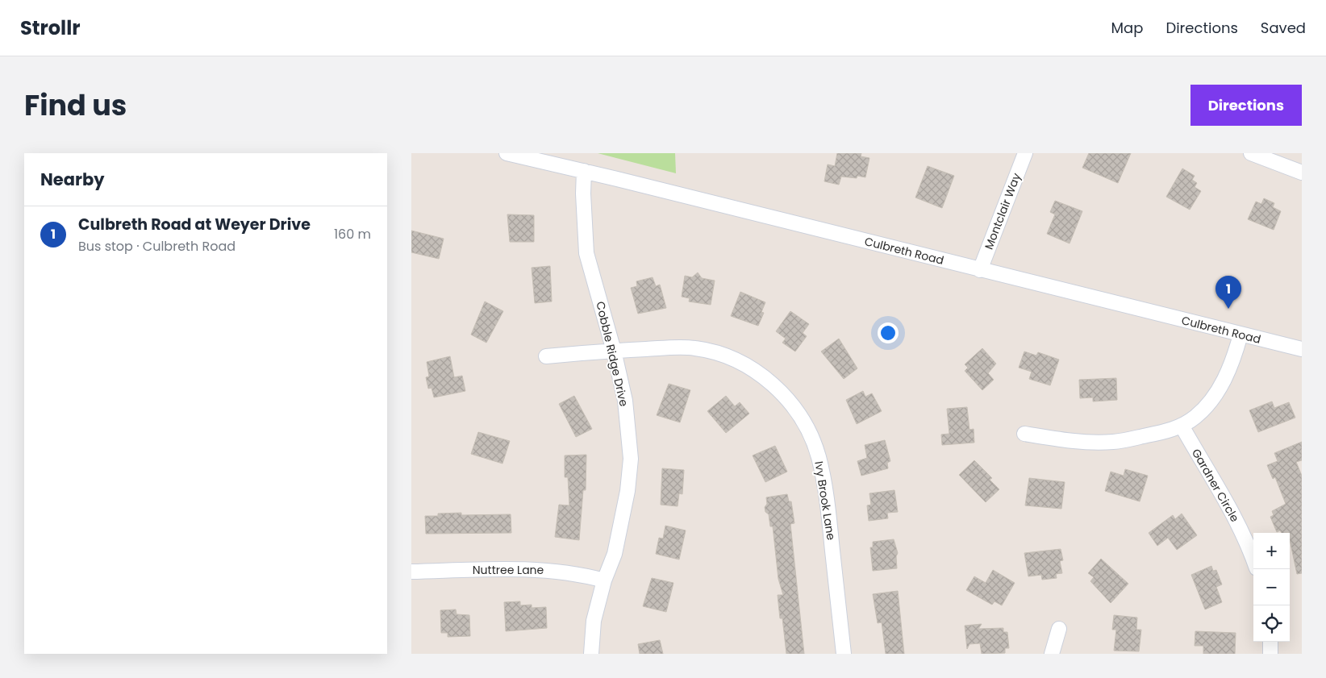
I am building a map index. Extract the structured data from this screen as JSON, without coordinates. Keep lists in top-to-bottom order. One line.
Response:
{"streets":{"street":["Montclair Way","Culbreth Road","Cobble Ridge Drive","Gardner Circle","Ivy Brook Lane","Nuttree Lane"]},"crossings":[["Montclair Way","Culbreth Road"],["Culbreth Road","Cobble Ridge Drive"],["Cobble Ridge Drive","Ivy Brook Lane"],["Cobble Ridge Drive","Nuttree Lane"]],"page":{"header":"Strollr","nav":["Map","Directions","Saved"],"title":"Find us","buttons":"Directions","heading":"Nearby","list":[{"mark":"1","name":"Culbreth Road at Weyer Drive","note":"Bus stop · Culbreth Road","value":"160 m"}],"pins":"1","map_buttons":["+","−"]}}
